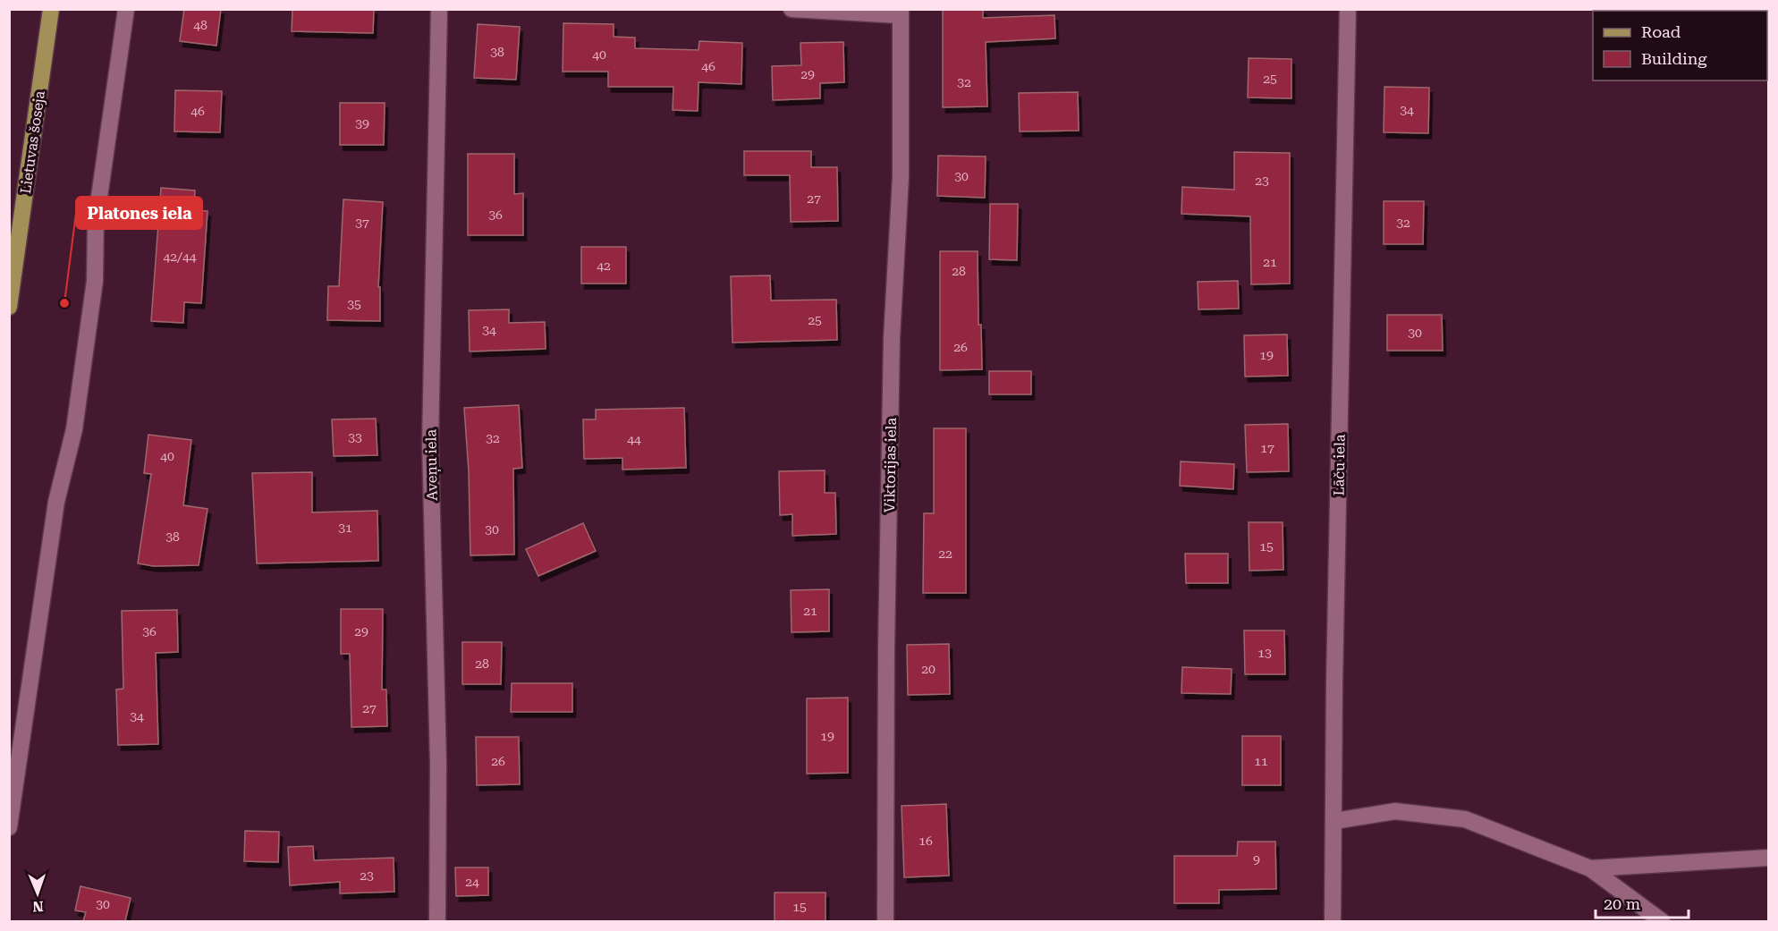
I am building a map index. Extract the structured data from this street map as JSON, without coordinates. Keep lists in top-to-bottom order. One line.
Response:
{"streets":{"main road":["Lietuvas šoseja"],"street":["Aveņu iela","Viktorijas iela","Lāču iela"]},"places":["Platones iela"],"house_numbers":["48","38","40","46","29","25","32","34","46","39","30","23","27","36","37","32","42/44","21","42","28","35","25","34","30","26","19","33","32","44","17","40","31","30","38","15","22","21","36","29","13","28","20","27","34","19","26","11","16","9","23","24","30","15"],"legend":["Road","Building"],"scale_bar":"20 m","north":"bottom"}
